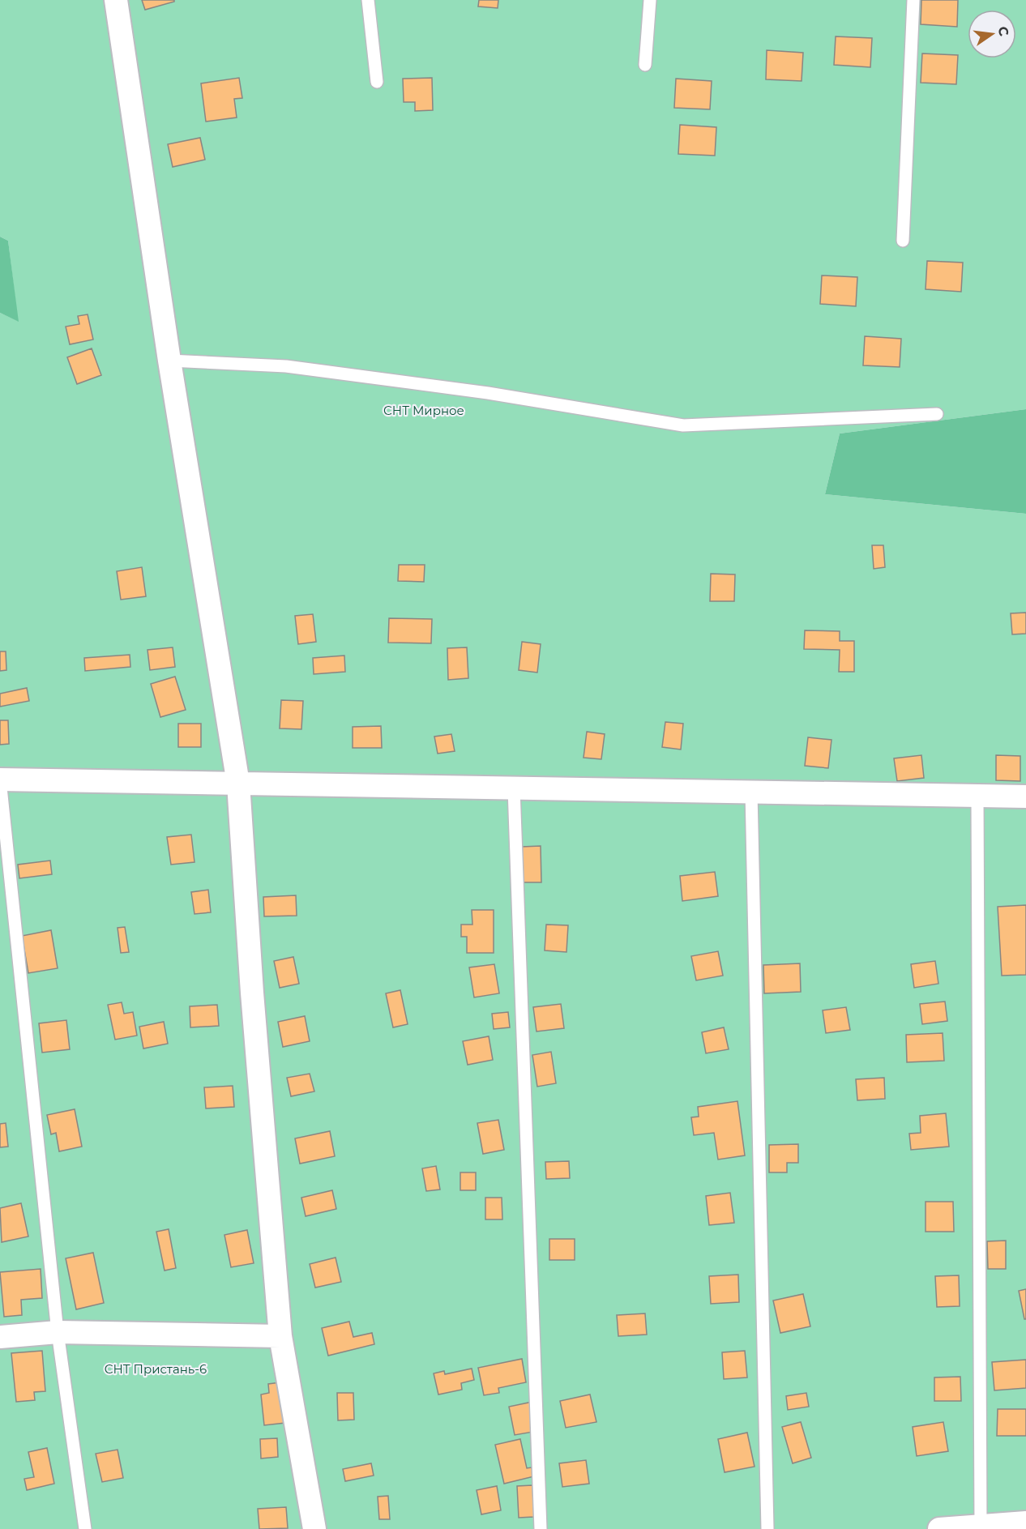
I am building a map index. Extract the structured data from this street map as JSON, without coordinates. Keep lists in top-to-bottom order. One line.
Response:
{"parks":["СНТ Мирное","СНТ Пристань-6"],"north":"right"}
